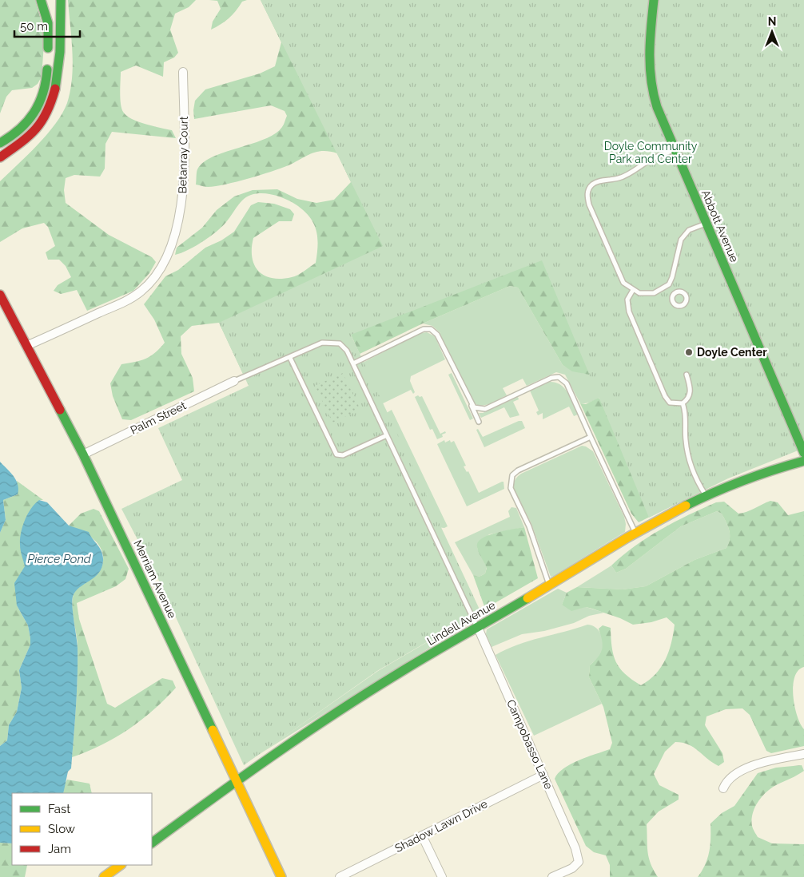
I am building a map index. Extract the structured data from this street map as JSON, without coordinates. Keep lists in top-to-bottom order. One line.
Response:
{"streets":{"main road":["Abbott Avenue","Merriam Avenue","Lindell Avenue"],"street":["Betanray Court","Palm Street","Campobasso Lane","Shadow Lawn Drive"]},"crossings":[["Betanray Court","Merriam Avenue"],["Palm Street","Merriam Avenue"],["Merriam Avenue","Lindell Avenue"],["Lindell Avenue","Campobasso Lane"],["Campobasso Lane","Shadow Lawn Drive"]],"water":["Pierce Pond"],"parks":["Doyle Community Park and Center"],"places":["Doyle Center"],"legend":["Fast","Slow","Jam"],"scale_bar":"50 m","north":"top"}
